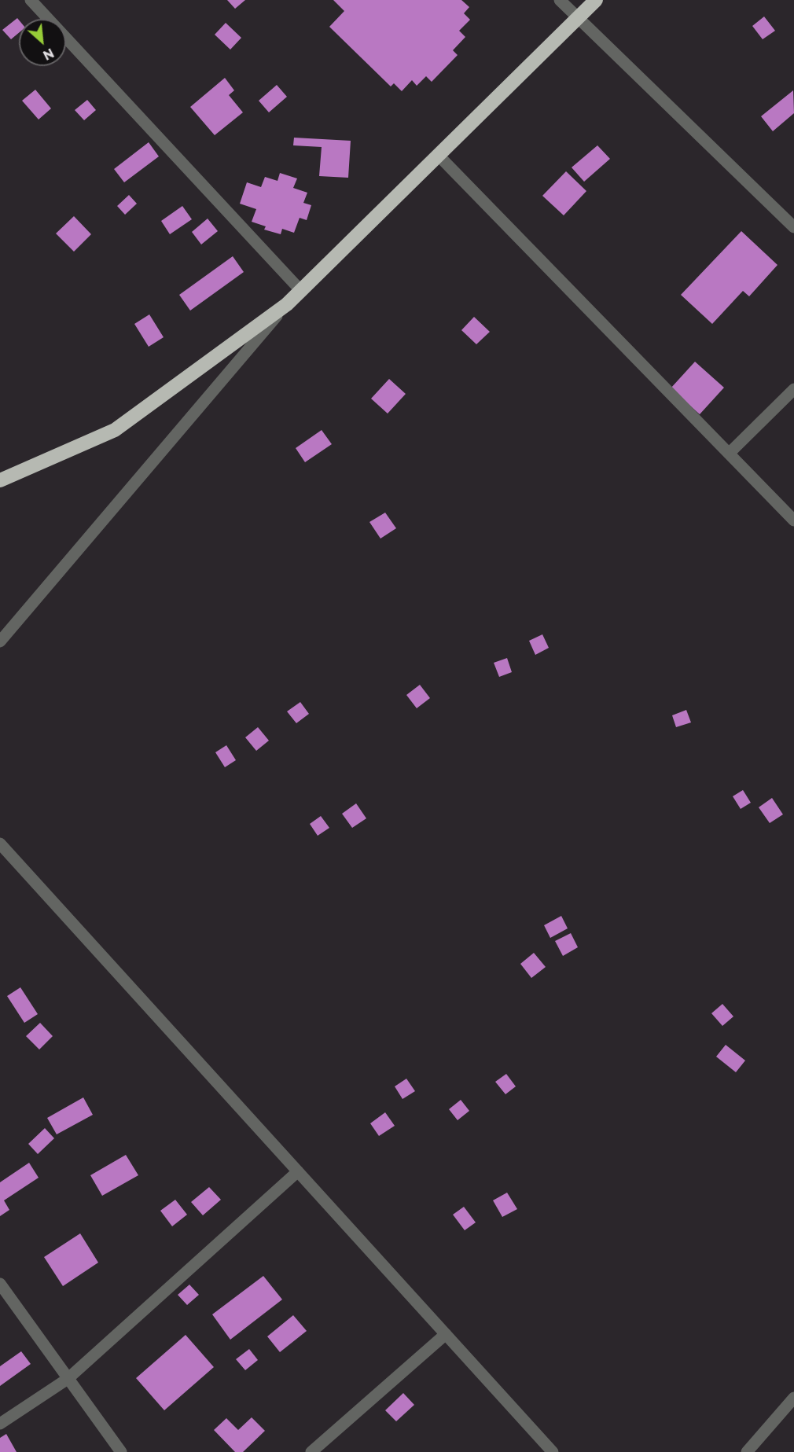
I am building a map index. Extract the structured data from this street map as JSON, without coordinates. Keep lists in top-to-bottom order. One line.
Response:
{"north":"bottom right"}
